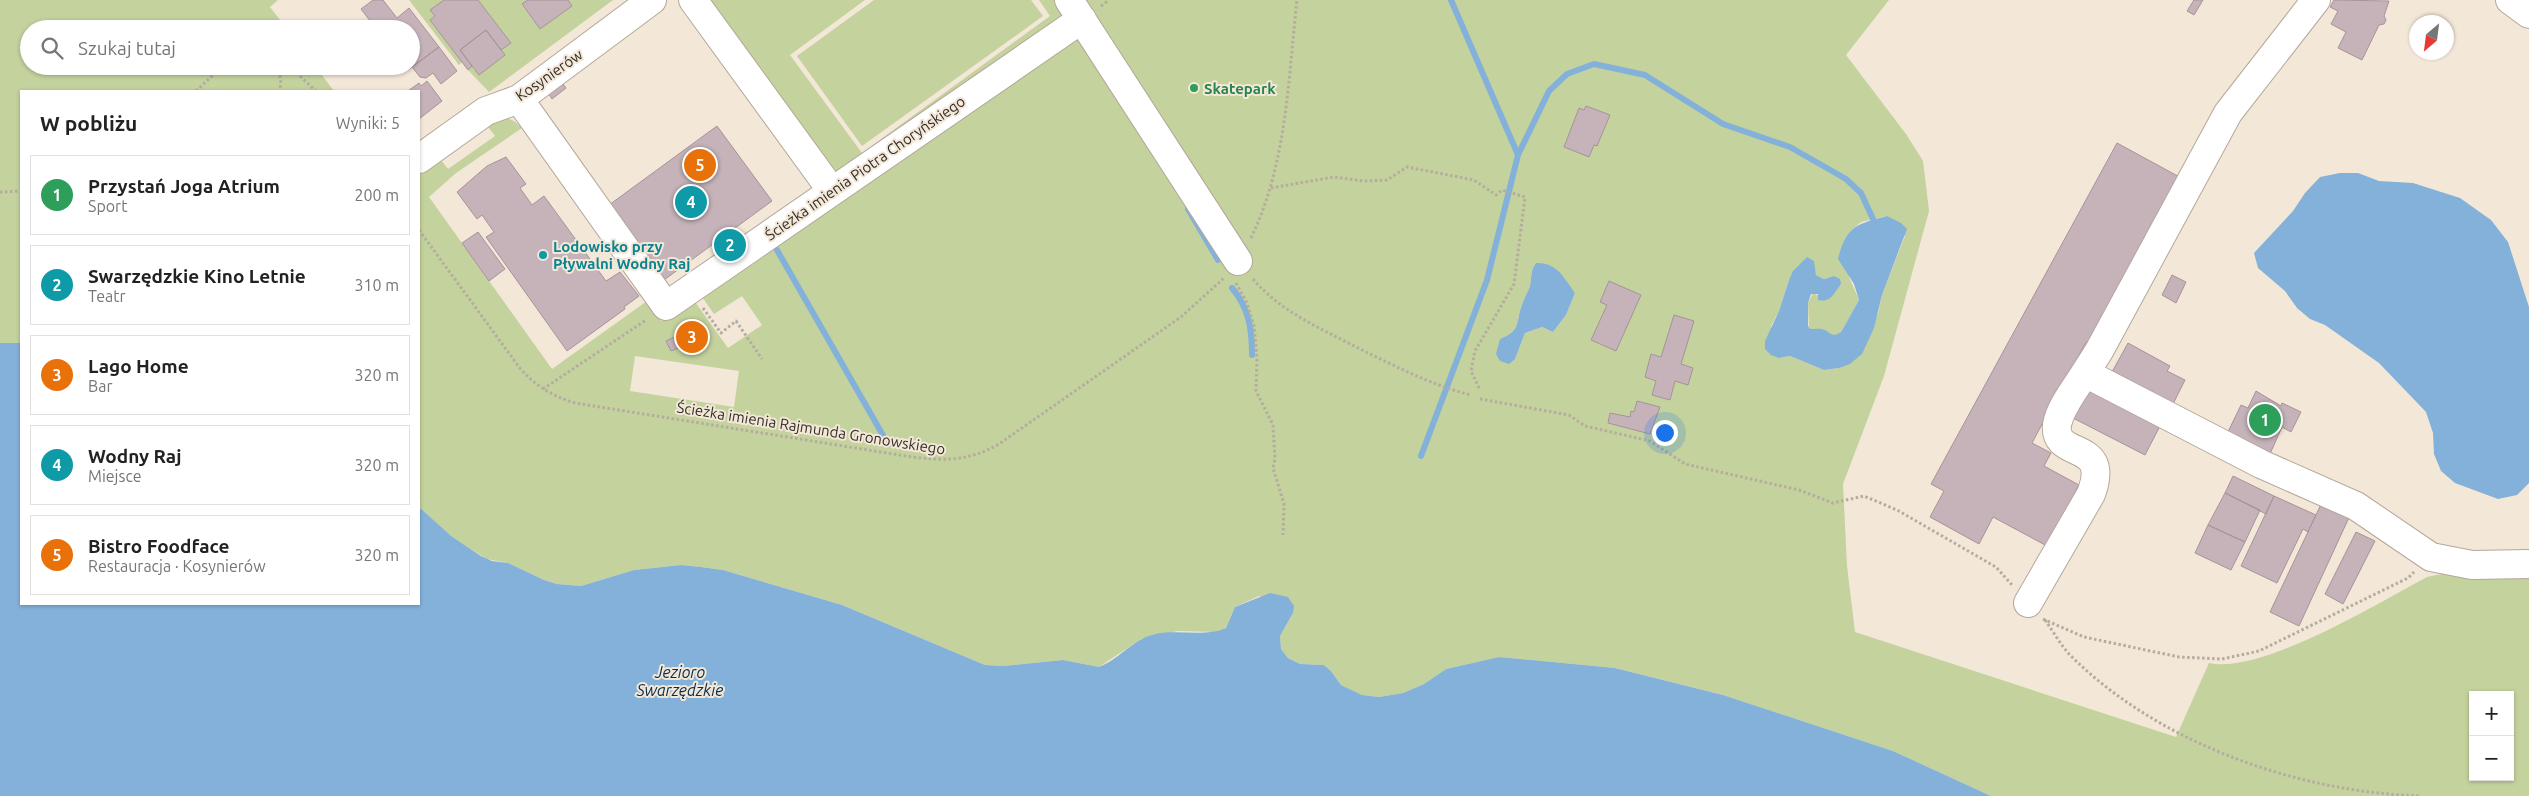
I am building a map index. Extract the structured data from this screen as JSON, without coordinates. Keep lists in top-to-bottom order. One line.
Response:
{"streets":{"street":["Kosynierów","Ścieżka imienia Piotra Choryńskiego"],"path":["Ścieżka imienia Rajmunda Gronowskiego"]},"water":["Jezioro Swarzędzkie"],"places":["Skatepark","Lodowisko przy Pływalni Wodny Raj"],"north":"bottom left","page":{"search":"Szukaj tutaj","heading":["W pobliżu","Wyniki: 5"],"pins":["5","4","2","3","1"],"list":[{"mark":"1","name":"Przystań Joga Atrium","note":"Sport","value":"200 m"},{"mark":"2","name":"Swarzędzkie Kino Letnie","note":"Teatr","value":"310 m"},{"mark":"3","name":"Lago Home","note":"Bar","value":"320 m"},{"mark":"4","name":"Wodny Raj","note":"Miejsce","value":"320 m"},{"mark":"5","name":"Bistro Foodface","note":"Restauracja · Kosynierów","value":"320 m"}],"map_buttons":["+","−"]}}
